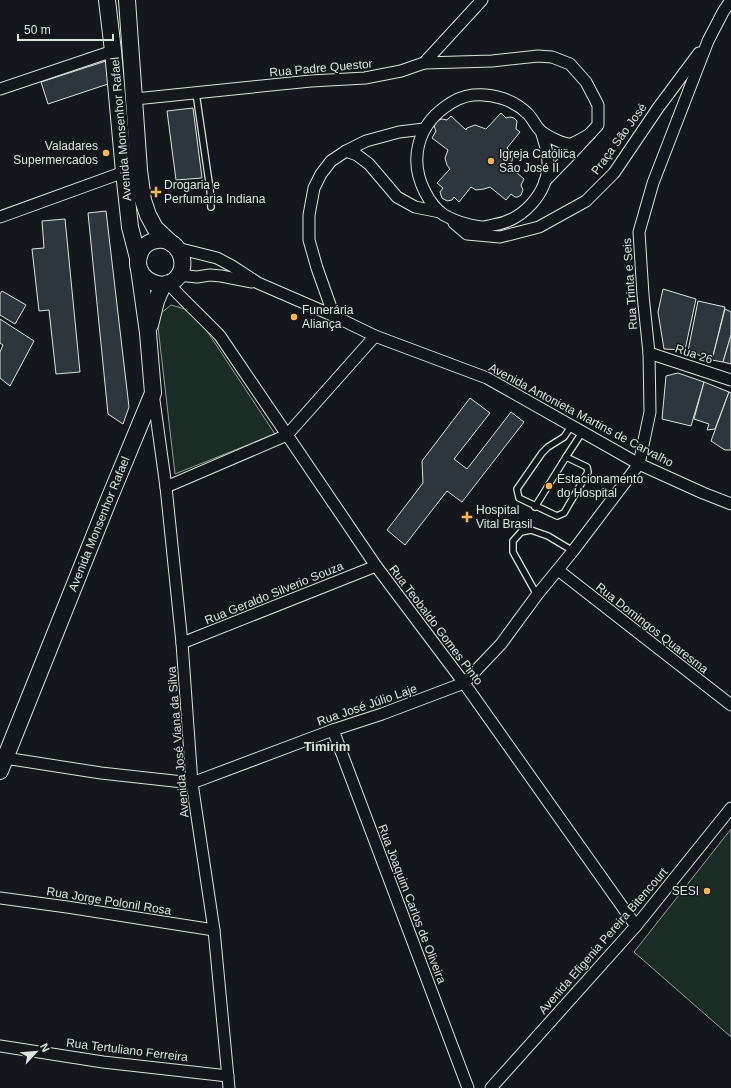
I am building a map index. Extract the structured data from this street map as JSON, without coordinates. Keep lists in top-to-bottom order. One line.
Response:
{"streets":{"main road":["Avenida Monsenhor Rafael"],"street":["Rua Padre Questor","Praça São José","Rua Trinta e Seis","Rua 26","Avenida Antonieta Martins de Carvalho","Rua Geraldo Silverio Souza","Rua Teobaldo Gomes Pinto","Rua Domingos Quaresma","Rua José Júlio Laje","Avenida José Viana da Silva","Rua Jorge Polonil Rosa","Rua Joaquim Carlos de Oliveira","Avenida Efigenia Pereira Bitencourt","Rua Tertuliano Ferreira"]},"crossings":[["Rua Padre Questor","Avenida Monsenhor Rafael"],["Rua Padre Questor","Praça São José"],["Avenida Monsenhor Rafael","Avenida Antonieta Martins de Carvalho"],["Avenida Monsenhor Rafael","Rua Teobaldo Gomes Pinto"],["Avenida Monsenhor Rafael","Rua José Júlio Laje"],["Avenida Monsenhor Rafael","Avenida José Viana da Silva"],["Praça São José","Rua Trinta e Seis"],["Rua Trinta e Seis","Rua 26"],["Rua Trinta e Seis","Avenida Antonieta Martins de Carvalho"],["Rua Trinta e Seis","Rua José Júlio Laje"],["Avenida Antonieta Martins de Carvalho","Rua Teobaldo Gomes Pinto"],["Avenida Antonieta Martins de Carvalho","Rua José Júlio Laje"],["Rua Geraldo Silverio Souza","Rua Teobaldo Gomes Pinto"],["Rua Geraldo Silverio Souza","Avenida José Viana da Silva"],["Rua Teobaldo Gomes Pinto","Rua José Júlio Laje"],["Rua Teobaldo Gomes Pinto","Avenida Efigenia Pereira Bitencourt"],["Rua Domingos Quaresma","Rua José Júlio Laje"],["Rua José Júlio Laje","Avenida José Viana da Silva"],["Rua José Júlio Laje","Rua Joaquim Carlos de Oliveira"],["Avenida José Viana da Silva","Rua Jorge Polonil Rosa"],["Avenida José Viana da Silva","Rua Tertuliano Ferreira"]],"districts":["Timirim"],"places":{"other":["Valadares Supermercados","Igreja Católica São José II","Funerária Aliança","Estacionamento do Hospital","SESI"],"health":["Drogaria e Perfumaria Indiana","Hospital Vital Brasil"]},"scale_bar":"50 m","north":"top right"}
